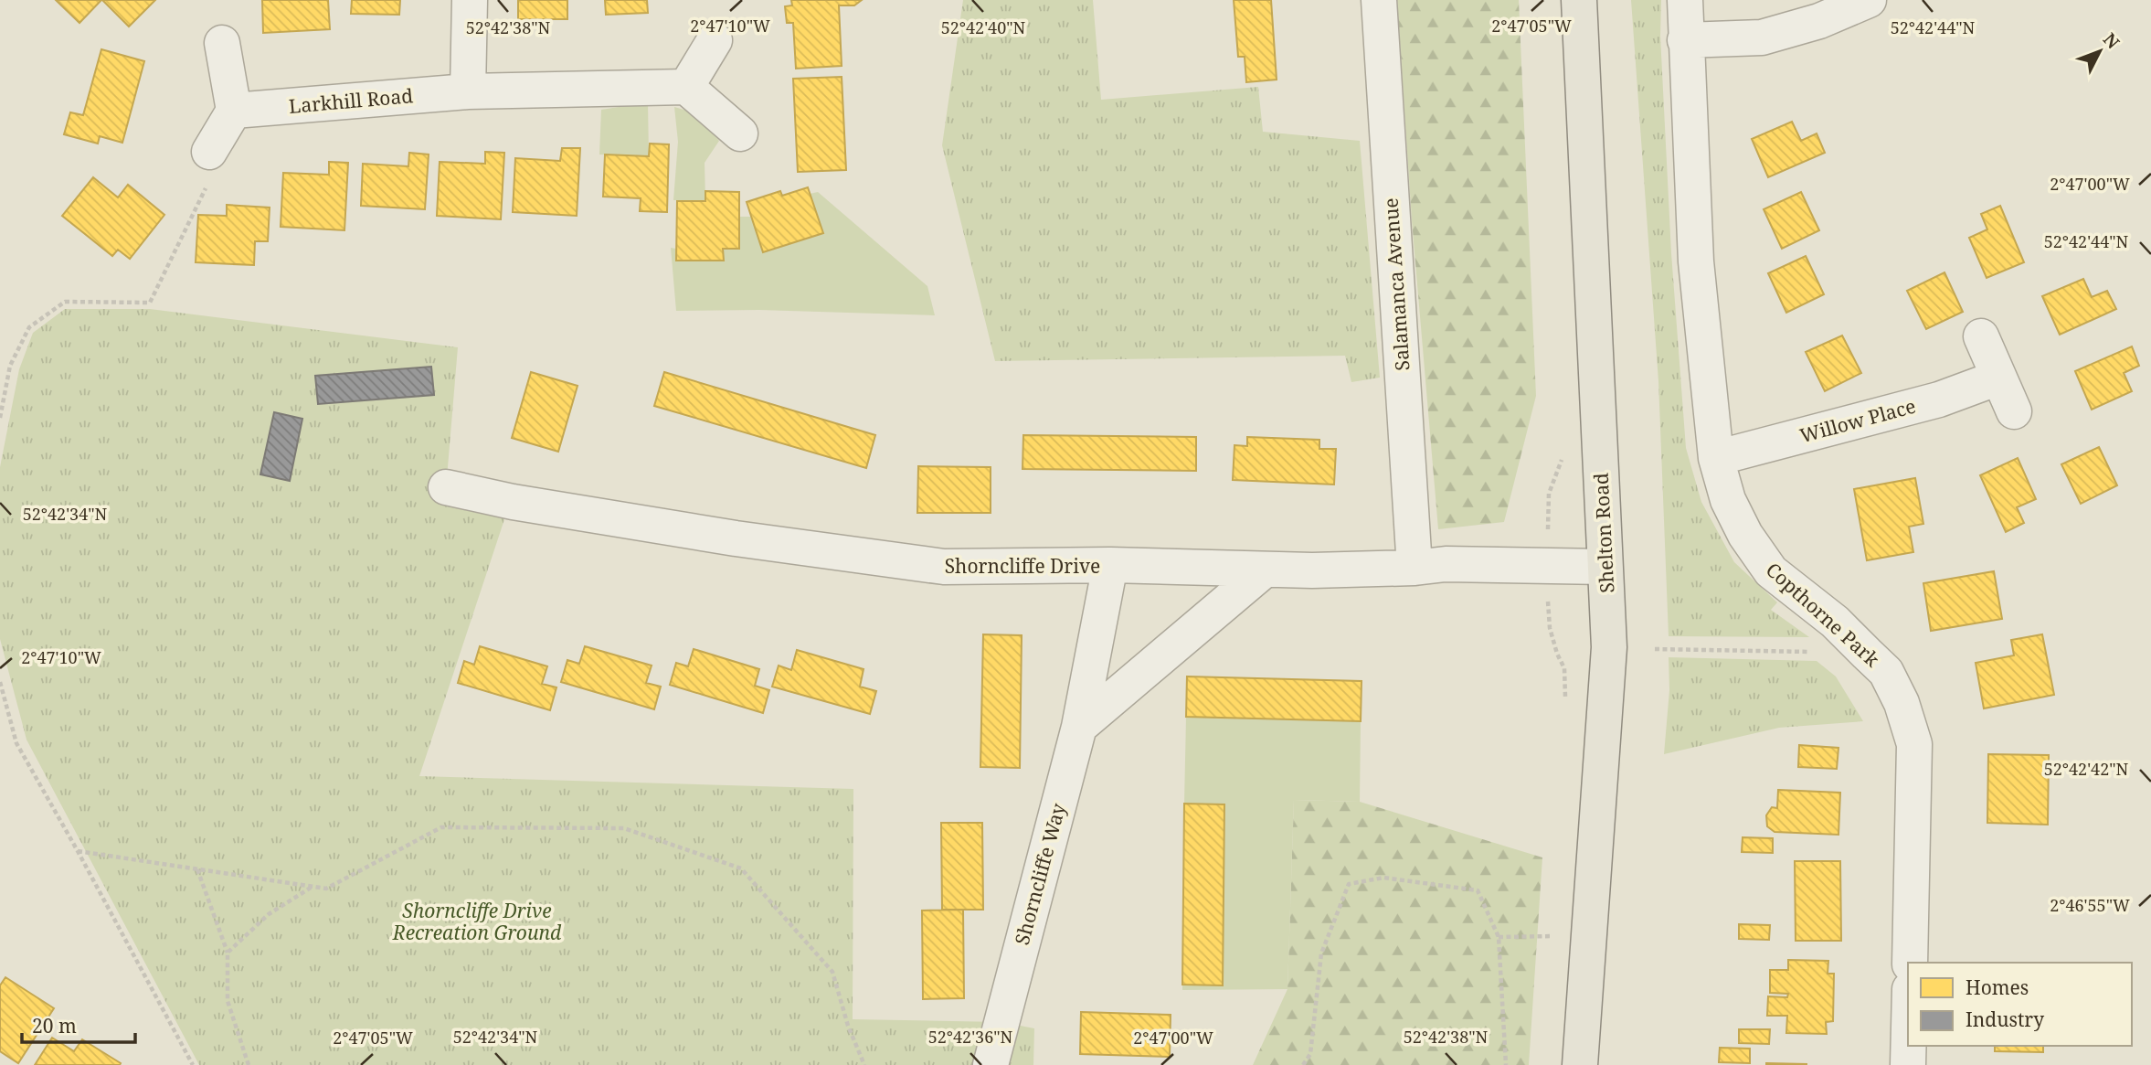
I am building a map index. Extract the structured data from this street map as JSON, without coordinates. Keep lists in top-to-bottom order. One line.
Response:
{"streets":{"main road":["Shelton Road"],"street":["Larkhill Road","Salamanca Avenue","Willow Place","Shorncliffe Drive","Copthorne Park","Shorncliffe Way"]},"crossings":[["Salamanca Avenue","Shorncliffe Drive"],["Willow Place","Copthorne Park"],["Shelton Road","Shorncliffe Drive"],["Shorncliffe Drive","Shorncliffe Way"]],"parks":["Shorncliffe Drive Recreation Ground"],"legend":["Homes","Industry"],"scale_bar":"20 m","north":"top right","coordinates":["2°47'10\"W","2°47'05\"W","52°42'38\"N","52°42'40\"N","52°42'44\"N","2°47'00\"W","52°42'34\"N","52°42'42\"N","2°46'55\"W","52°42'36\"N"]}
